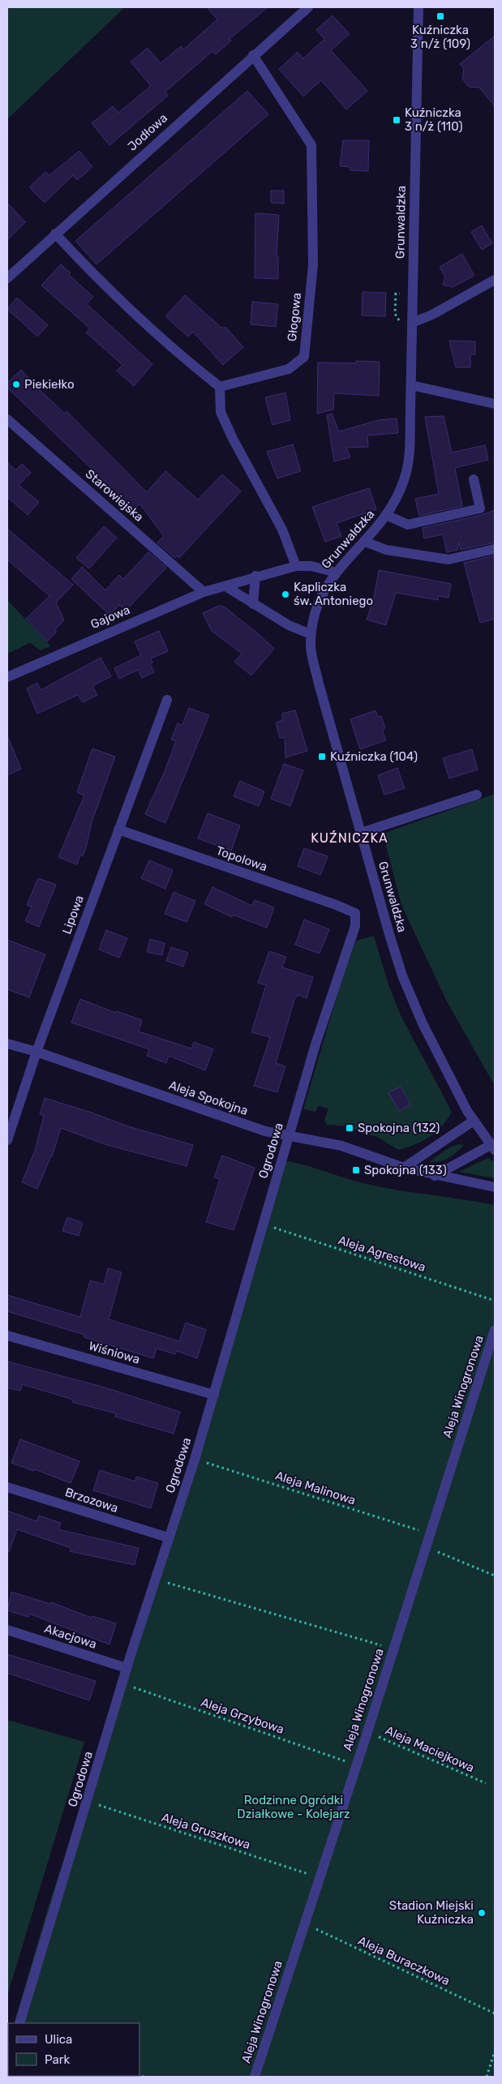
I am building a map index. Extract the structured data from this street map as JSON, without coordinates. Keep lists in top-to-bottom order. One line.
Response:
{"streets":{"street":["Jodłowa","Grunwaldzka","Głogowa","Starowiejska","Gajowa","Topolowa","Lipowa","Aleja Spokojna","Ogrodowa","Wiśniowa","Aleja Winogronowa","Brzozowa","Akacjowa"],"path":["Aleja Agrestowa","Aleja Malinowa","Aleja Grzybowa","Aleja Maciejkowa","Aleja Gruszkowa","Aleja Buraczkowa"]},"crossings":[["Jodłowa","Głogowa"],["Grunwaldzka","Gajowa"],["Starowiejska","Gajowa"],["Topolowa","Lipowa"],["Topolowa","Ogrodowa"],["Lipowa","Aleja Spokojna"],["Aleja Spokojna","Ogrodowa"],["Ogrodowa","Aleja Agrestowa"],["Ogrodowa","Wiśniowa"],["Ogrodowa","Aleja Malinowa"],["Ogrodowa","Brzozowa"],["Ogrodowa","Akacjowa"],["Ogrodowa","Aleja Grzybowa"],["Ogrodowa","Aleja Gruszkowa"],["Aleja Winogronowa","Aleja Malinowa"],["Aleja Winogronowa","Aleja Grzybowa"],["Aleja Winogronowa","Aleja Maciejkowa"],["Aleja Winogronowa","Aleja Gruszkowa"],["Aleja Winogronowa","Aleja Buraczkowa"]],"districts":["KUŹNICZKA"],"parks":["Rodzinne Ogródki Działkowe - Kolejarz"],"places":{"transit":["Kuźniczka 3 n/ż (109)","Kuźniczka 3 n/ż (110)","Kuźniczka (104)","Spokojna (132)","Spokojna (133)"],"other":["Piekiełko","Kapliczka św. Antoniego","Stadion Miejski Kuźniczka"]},"legend":["Ulica","Park"]}
